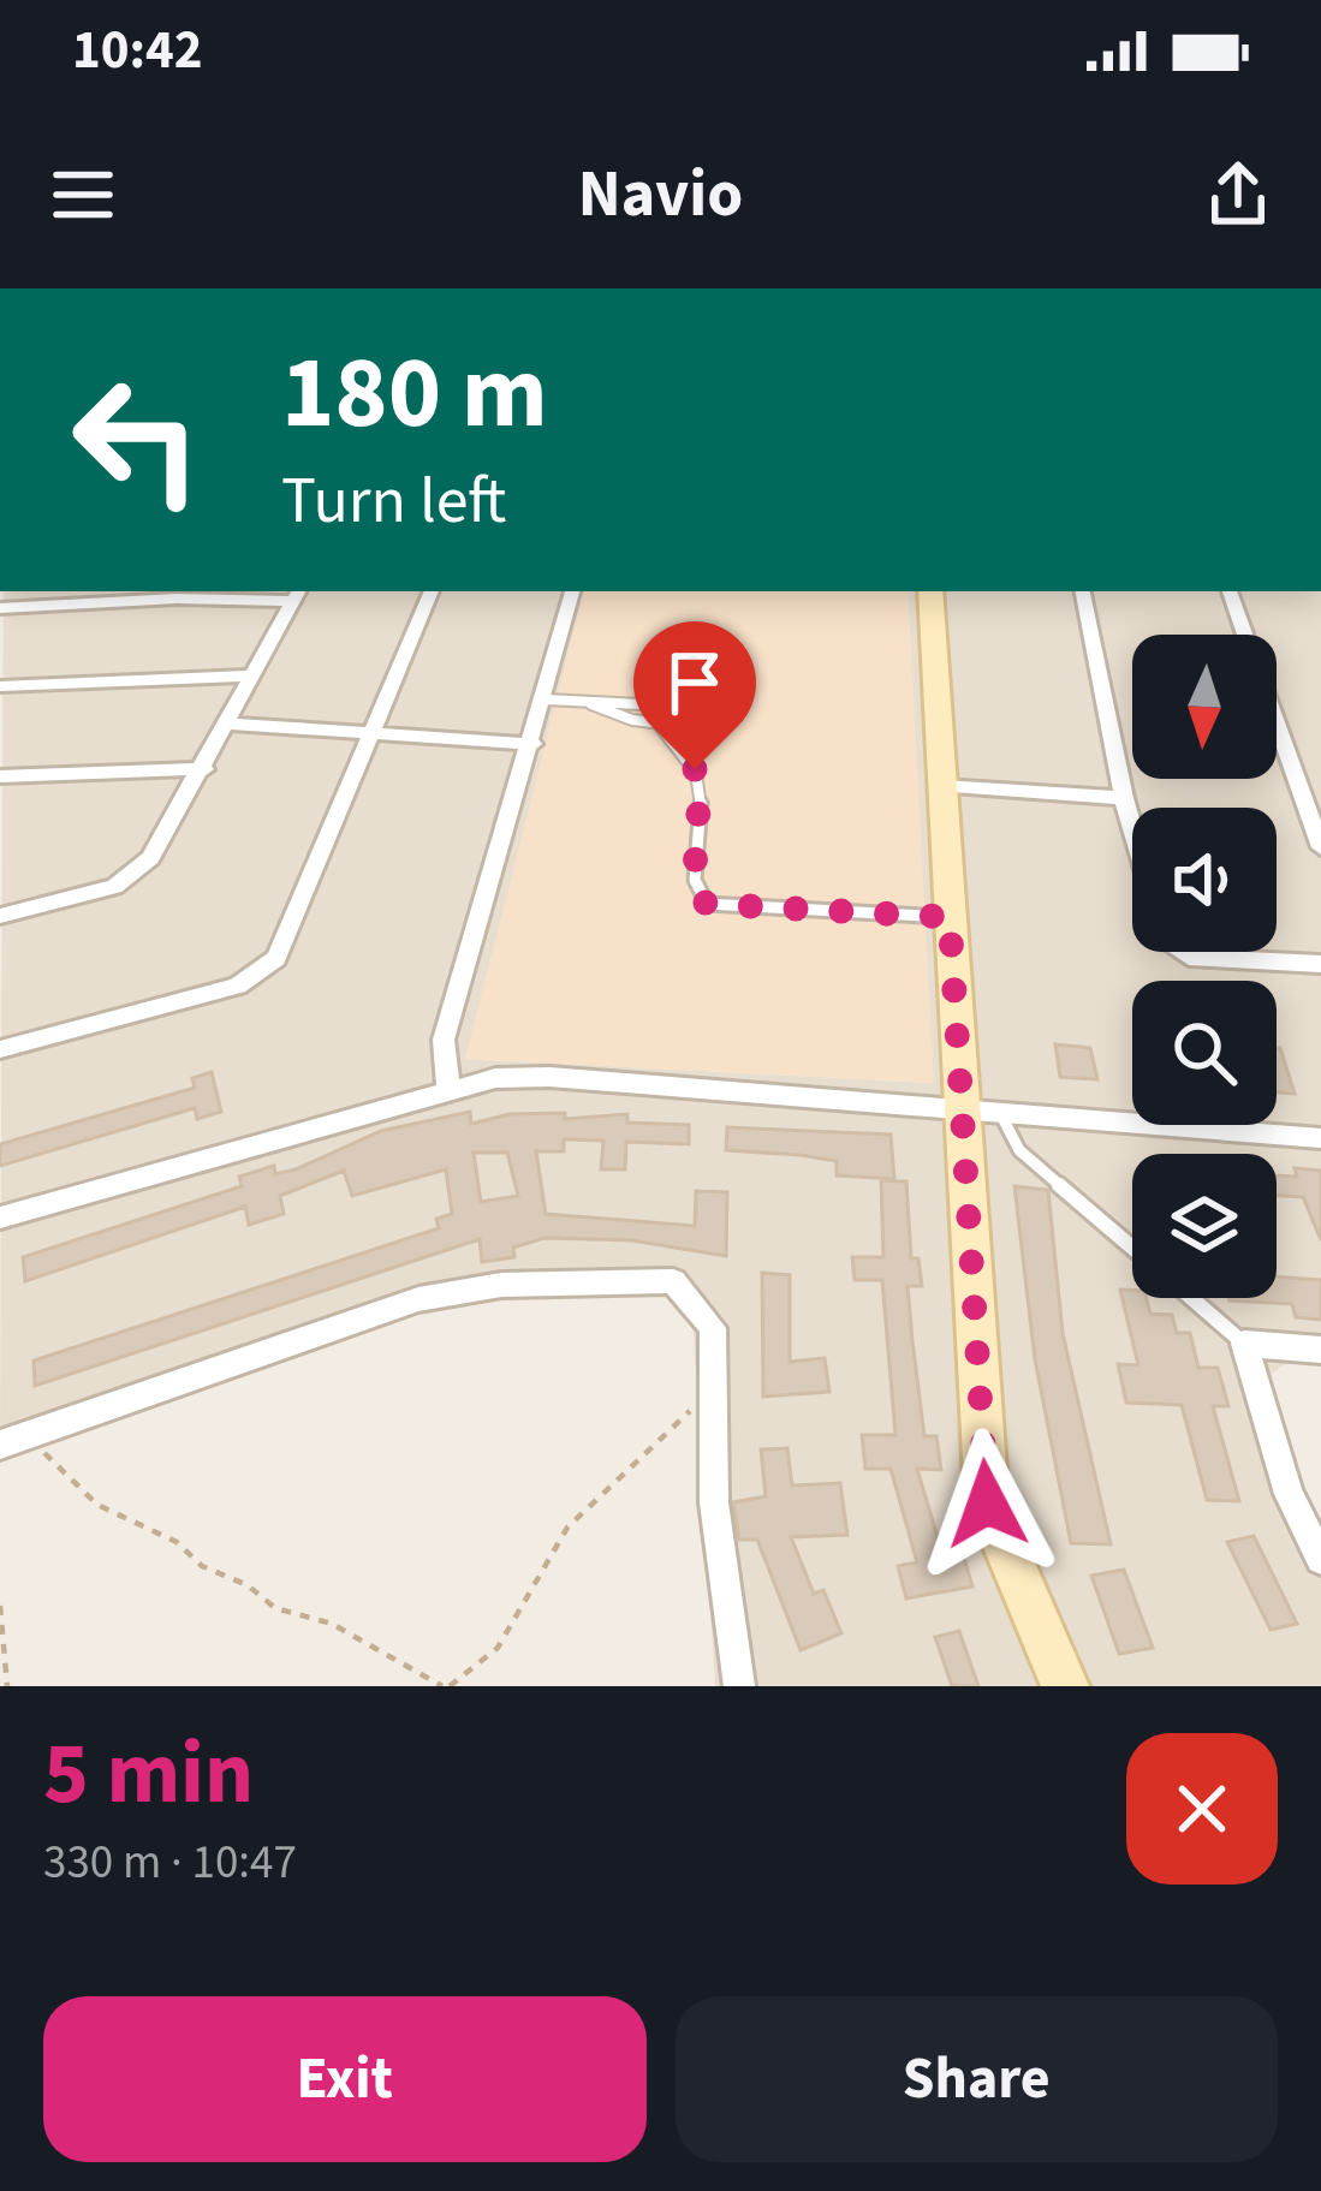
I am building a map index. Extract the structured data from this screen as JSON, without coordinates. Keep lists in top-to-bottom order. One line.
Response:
{"north":"bottom","page":{"status":"10:42","header":"Navio","turn":["180 m","Turn left"],"heading":["5 min","330 m · 10:47"],"buttons":["Exit","Share"]}}
